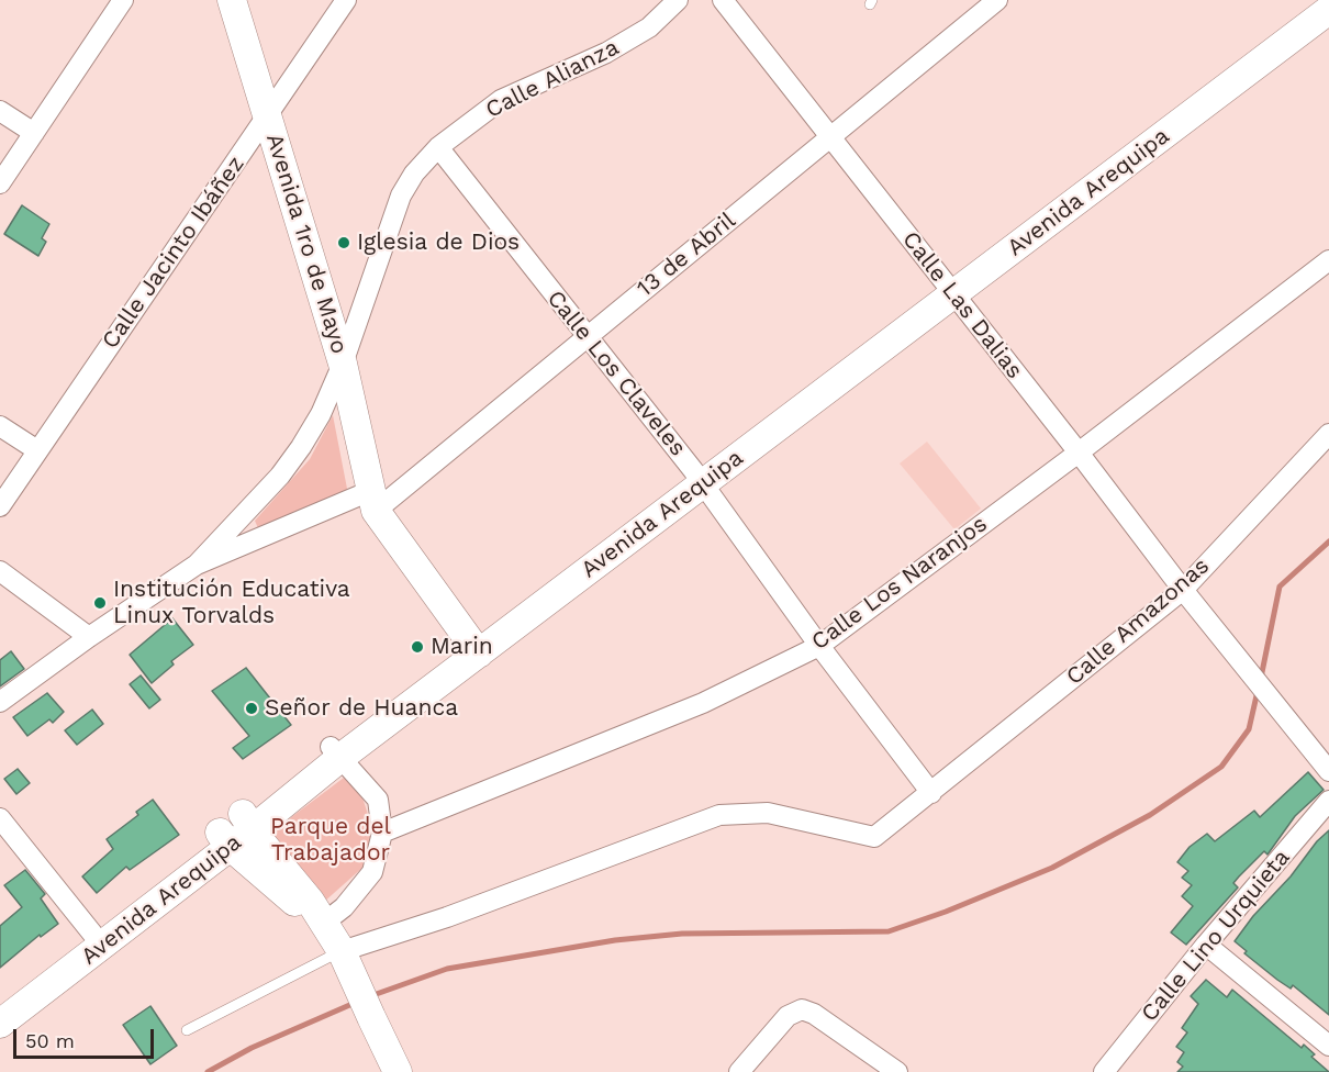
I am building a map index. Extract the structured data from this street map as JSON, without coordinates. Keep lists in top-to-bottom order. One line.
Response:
{"streets":{"main road":["Avenida Arequipa","Avenida 1ro de Mayo"],"street":["Calle Alianza","Calle Jacinto Ibáñez","13 de Abril","Calle Las Dalias","Calle Los Claveles","Calle Los Naranjos","Calle Amazonas","Calle Lino Urquieta"]},"crossings":[["Calle Alianza","Avenida 1ro de Mayo"],["Calle Alianza","13 de Abril"],["Calle Alianza","Calle Los Claveles"],["Avenida Arequipa","Calle Las Dalias"],["Avenida Arequipa","Calle Los Claveles"],["Avenida 1ro de Mayo","Calle Jacinto Ibáñez"],["Avenida 1ro de Mayo","13 de Abril"],["13 de Abril","Calle Las Dalias"],["13 de Abril","Calle Los Claveles"],["Calle Las Dalias","Calle Los Naranjos"],["Calle Las Dalias","Calle Amazonas"],["Calle Los Claveles","Calle Los Naranjos"],["Calle Los Claveles","Calle Amazonas"]],"parks":["Parque del Trabajador"],"places":["Iglesia de Dios","Institución Educativa Linux Torvalds","Marin","Señor de Huanca"],"scale_bar":"50 m"}
